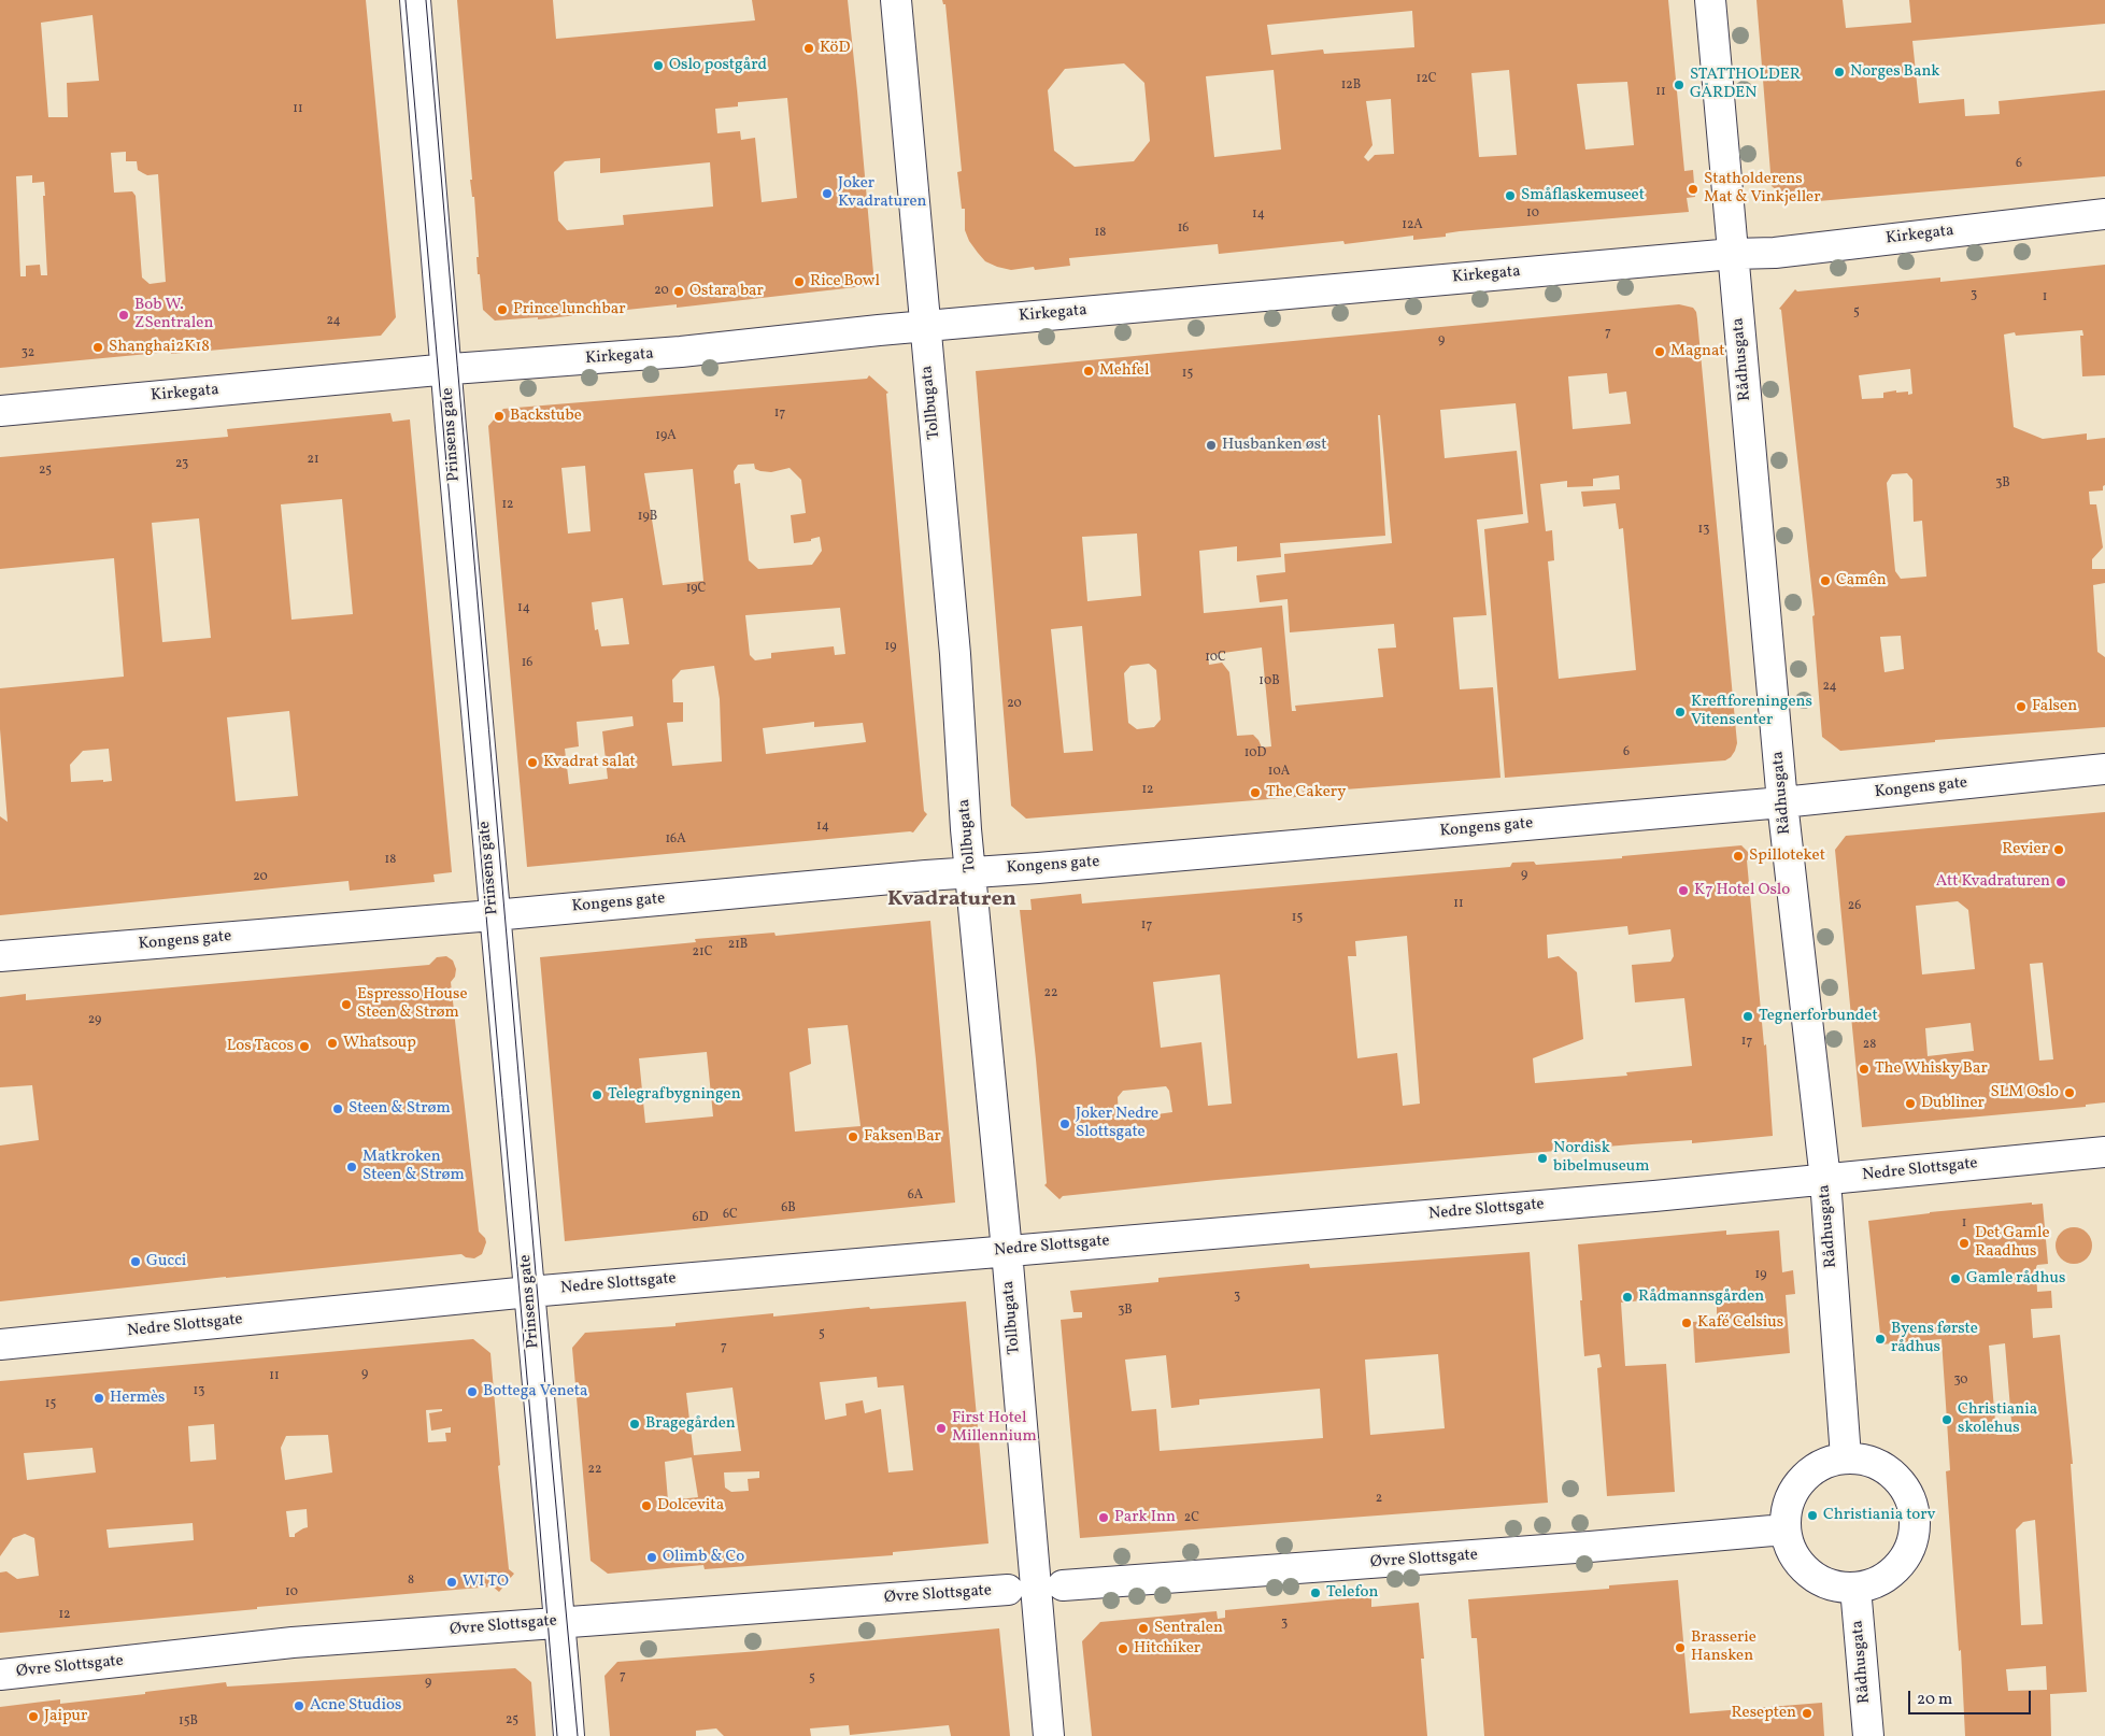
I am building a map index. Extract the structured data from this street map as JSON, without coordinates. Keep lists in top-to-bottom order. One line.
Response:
{"streets":{"street":["Kirkegata","Rådhusgata","Tollbugata","Prinsens gate","Kongens gate","Nedre Slottsgate","Øvre Slottsgate"]},"crossings":[["Kirkegata","Rådhusgata"],["Kirkegata","Tollbugata"],["Kirkegata","Prinsens gate"],["Rådhusgata","Kongens gate"],["Rådhusgata","Nedre Slottsgate"],["Rådhusgata","Øvre Slottsgate"],["Tollbugata","Kongens gate"],["Tollbugata","Nedre Slottsgate"],["Prinsens gate","Kongens gate"],["Prinsens gate","Nedre Slottsgate"],["Prinsens gate","Øvre Slottsgate"]],"districts":["Kvadraturen"],"places":["KöD","Oslo postgård","Norges Bank","STATTHOLDER GÅRDEN","Statholderens Mat & Vinkjeller","Joker Kvadraturen","Småflaskemuseet","Rice Bowl","Ostara bar","Prince lunchbar","Bob W. ZSentralen","Shanghai2K18","Magnat","Mehfel","Backstube","Husbanken øst","Camên","Falsen","Kreftforeningens Vitensenter","Kvadrat salat","The Cakery","Revier","Spilloteket","Att Kvadraturen","K7 Hotel Oslo","Espresso House Steen & Strøm","Tegnerforbundet","Whatsoup","Los Tacos","The Whisky Bar","SLM Oslo","Telegrafbygningen","Dubliner","Steen & Strøm","Joker Nedre Slottsgate","Faksen Bar","Nordisk bibelmuseum","Matkroken Steen & Strøm","Det Gamle Raadhus","Gucci","Gamle rådhus","Rådmannsgården","Kafé Celsius","Byens første rådhus","Bottega Veneta","Hermès","Christiania skolehus","Bragegården","First Hotel Millennium","Dolcevita","Christiania torv","Park Inn","Olimb & Co","WI TO","Telefon","Sentralen","Brasserie Hansken","Hitchiker","Acne Studios","Resepten","Jaipur"],"house_numbers":["12C","12B","11","11","6","10","14","12A","16","18","20","3","1","5","24","7","9","32","15","17","19A","21","23","25","3B","12","19B","13","19C","14","19","10C","16","10B","24","20","6","10D","10A","12","14","16A","18","9","20","11","26","15","17","21B","21C","22","29","17","28","6A","6B","6C","6D","1","19","3","3B","5","7","9","11","30","13","15","22","2","2C","8","10","12","3","7","5","9","25","15B"],"scale_bar":"20 m"}
